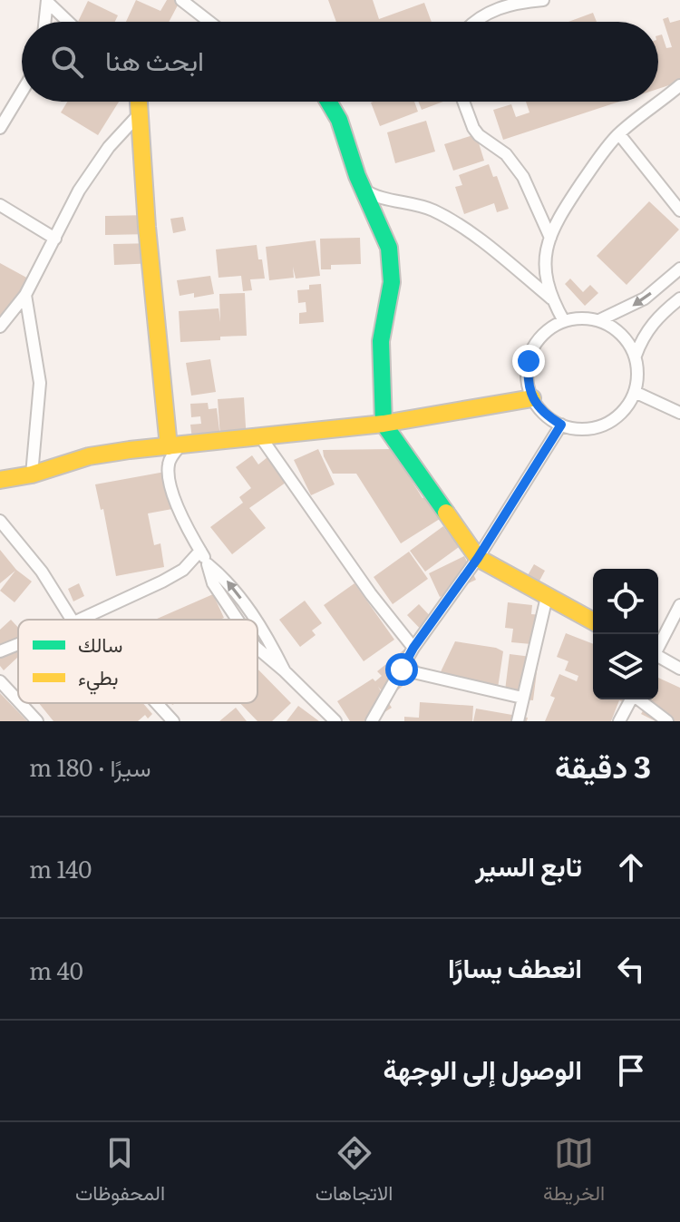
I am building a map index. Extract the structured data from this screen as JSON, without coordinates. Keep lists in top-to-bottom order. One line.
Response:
{"legend":["سالك","بطيء"],"page":{"search":"ابحث هنا","heading":["3 دقيقة","سيرًا · 180 m"],"list":[["تابع السير","140 m"],["انعطف يسارًا","40 m"],"الوصول إلى الوجهة"],"nav":["الخريطة","الاتجاهات","المحفوظات"]}}
